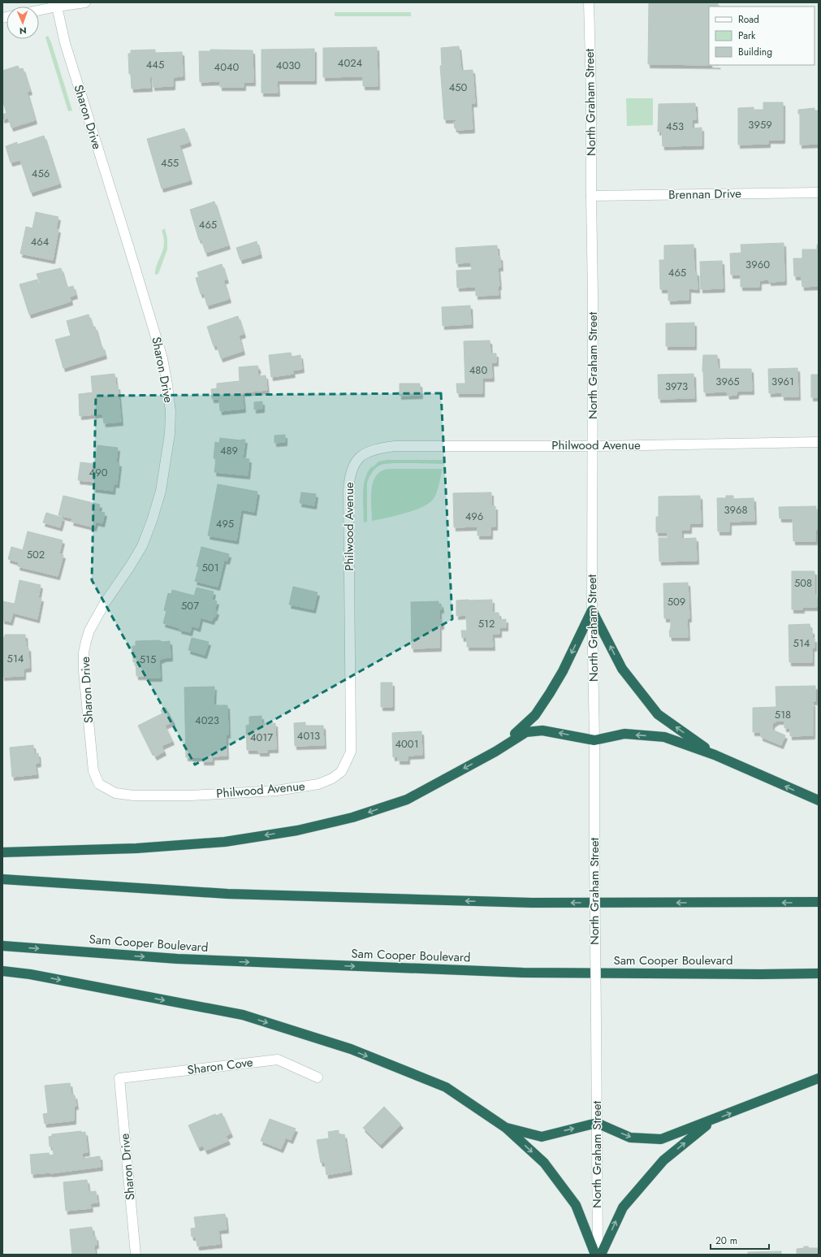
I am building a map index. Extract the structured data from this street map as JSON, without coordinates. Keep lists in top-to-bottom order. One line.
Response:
{"streets":{"highway":["Sam Cooper Boulevard"],"street":["North Graham Street","Sharon Drive","Brennan Drive","Philwood Avenue","Sharon Cove"]},"crossings":[["North Graham Street","Brennan Drive"],["North Graham Street","Philwood Avenue"],["Sharon Drive","Philwood Avenue"],["Sharon Drive","Sharon Cove"]],"house_numbers":["4024","445","4030","4040","450","3959","453","455","456","465","464","3960","465","480","3965","3961","3973","489","490","3968","496","495","502","501","508","509","507","512","514","514","515","518","4023","4013","4017","4001"],"legend":["Road","Park","Building"],"scale_bar":"20 m","north":"bottom"}
